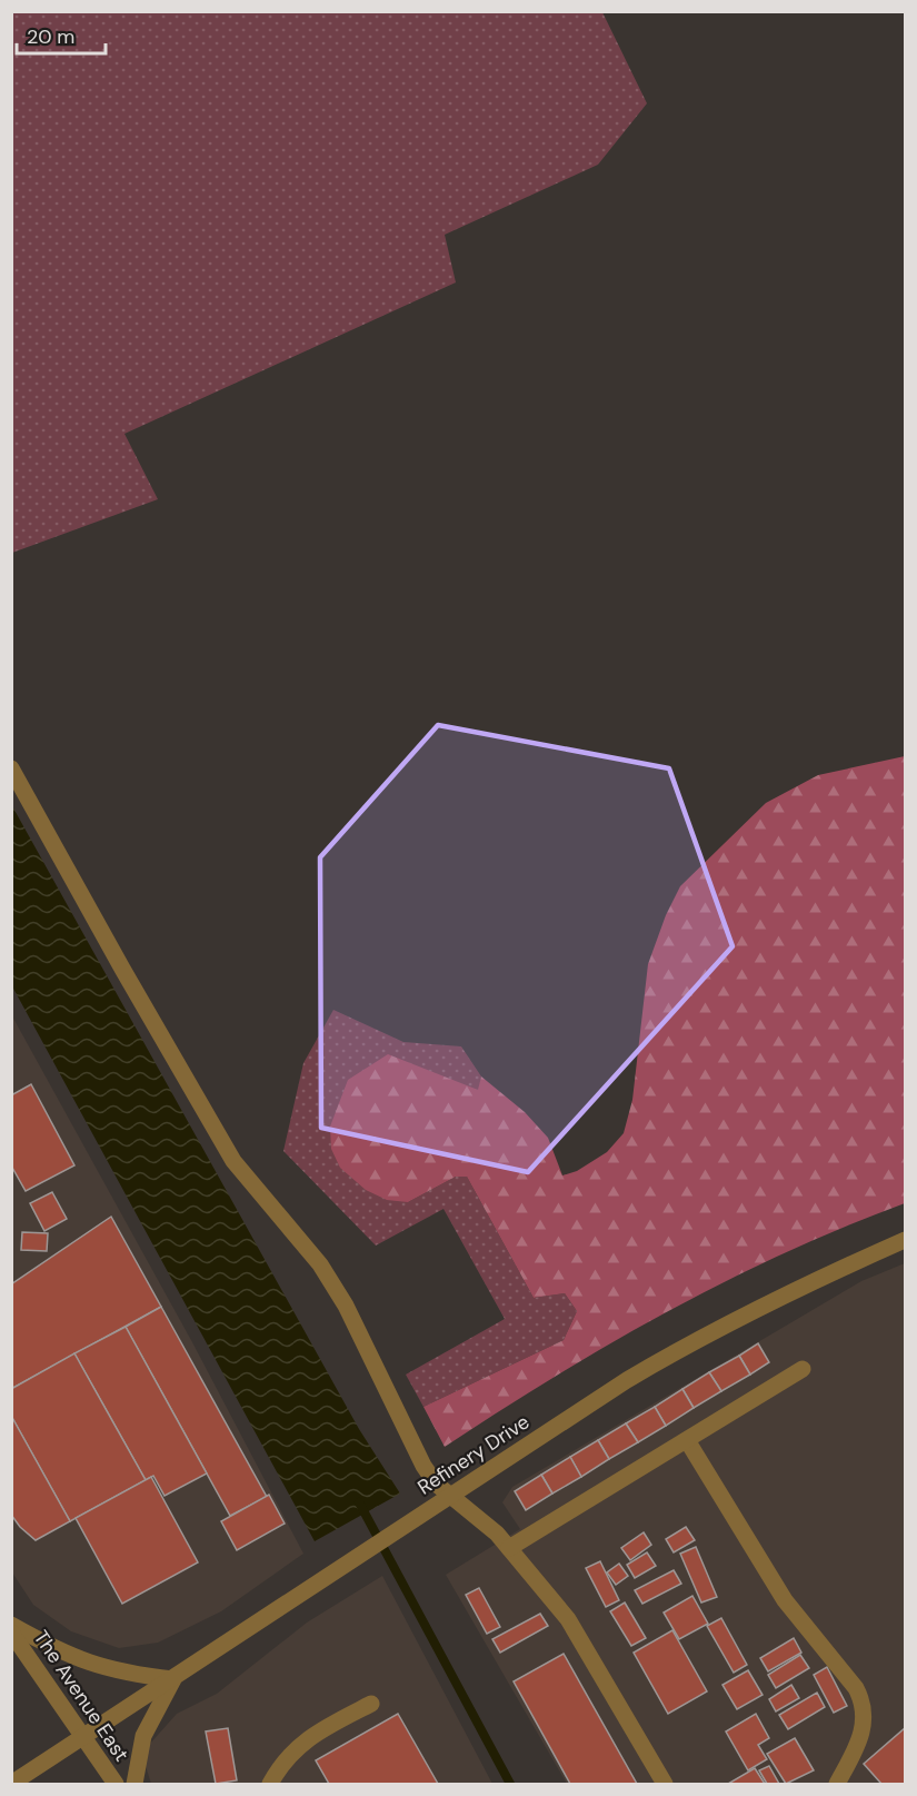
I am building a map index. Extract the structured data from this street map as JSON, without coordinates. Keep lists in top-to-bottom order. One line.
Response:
{"streets":{"street":["Refinery Drive","The Avenue East"]},"crossings":[["Refinery Drive","The Avenue East"]],"scale_bar":"20 m"}
